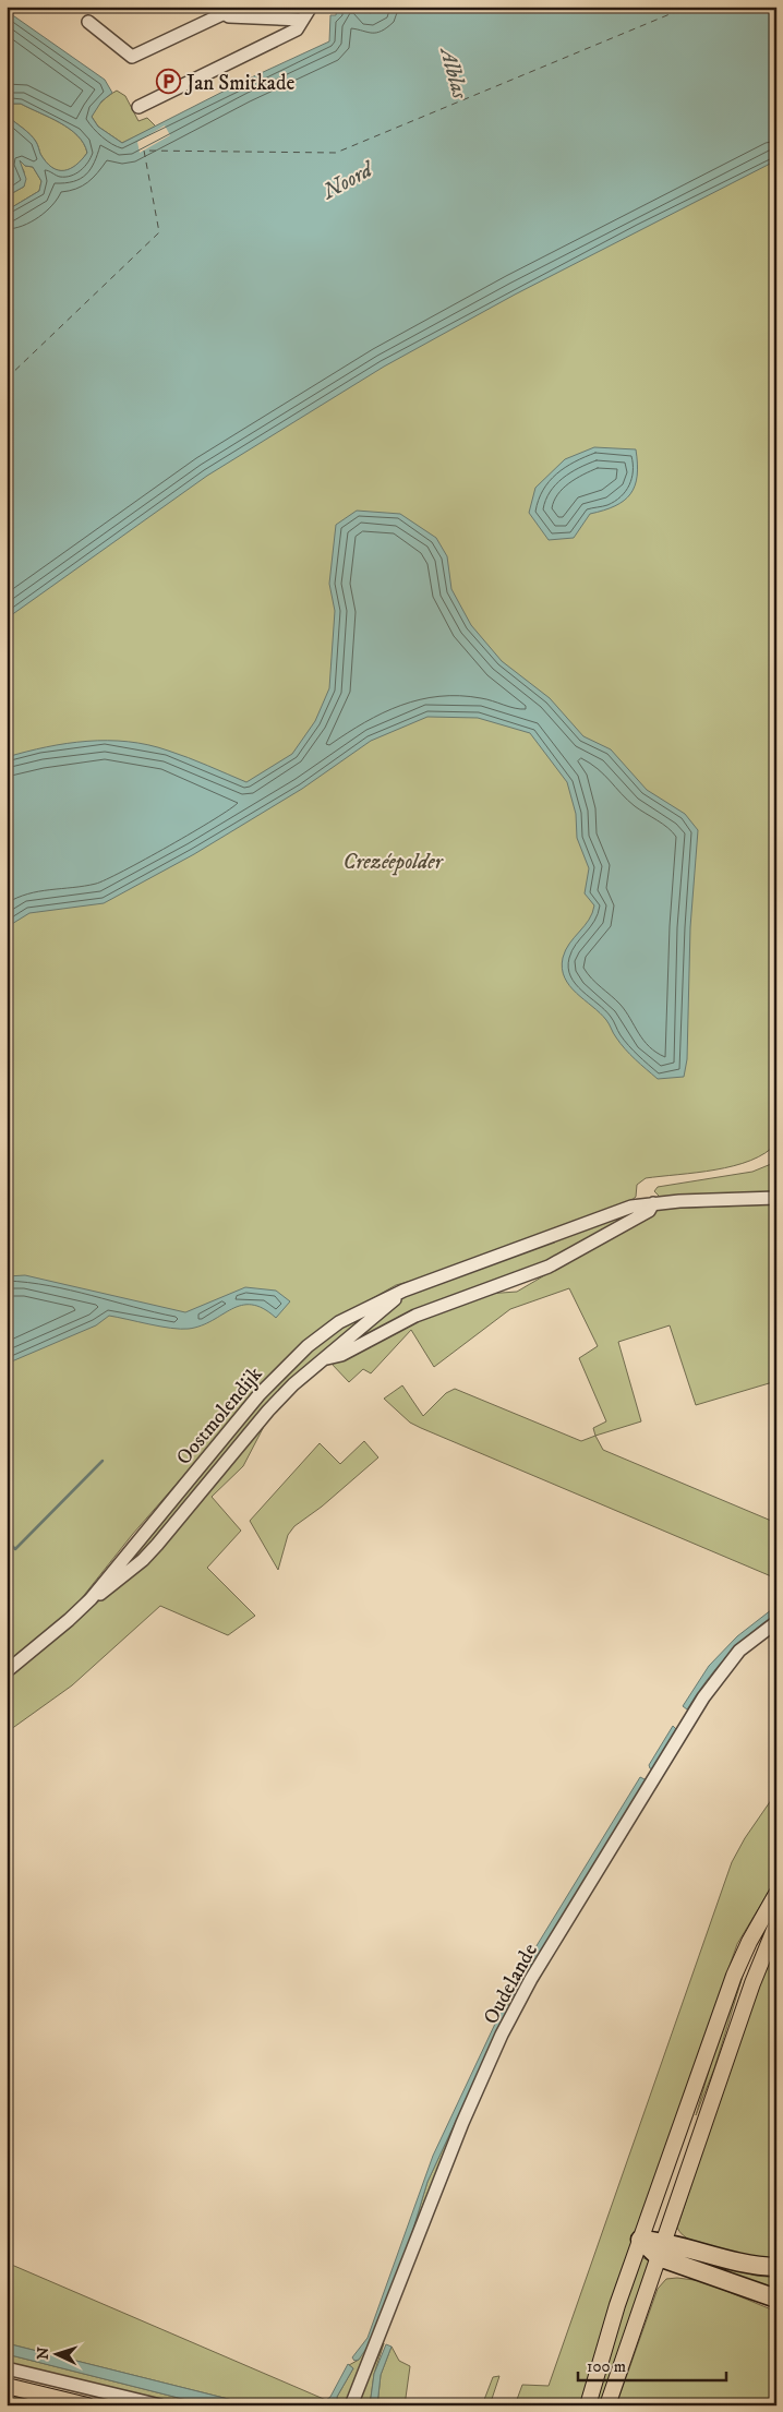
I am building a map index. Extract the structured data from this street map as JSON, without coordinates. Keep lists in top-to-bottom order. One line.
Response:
{"streets":{"street":["Oostmolendijk","Oudelande"]},"water":["Alblas","Noord"],"parks":["Crezéepolder"],"places":{"parking":["Jan Smitkade"]},"scale_bar":"100 m","north":"left"}
